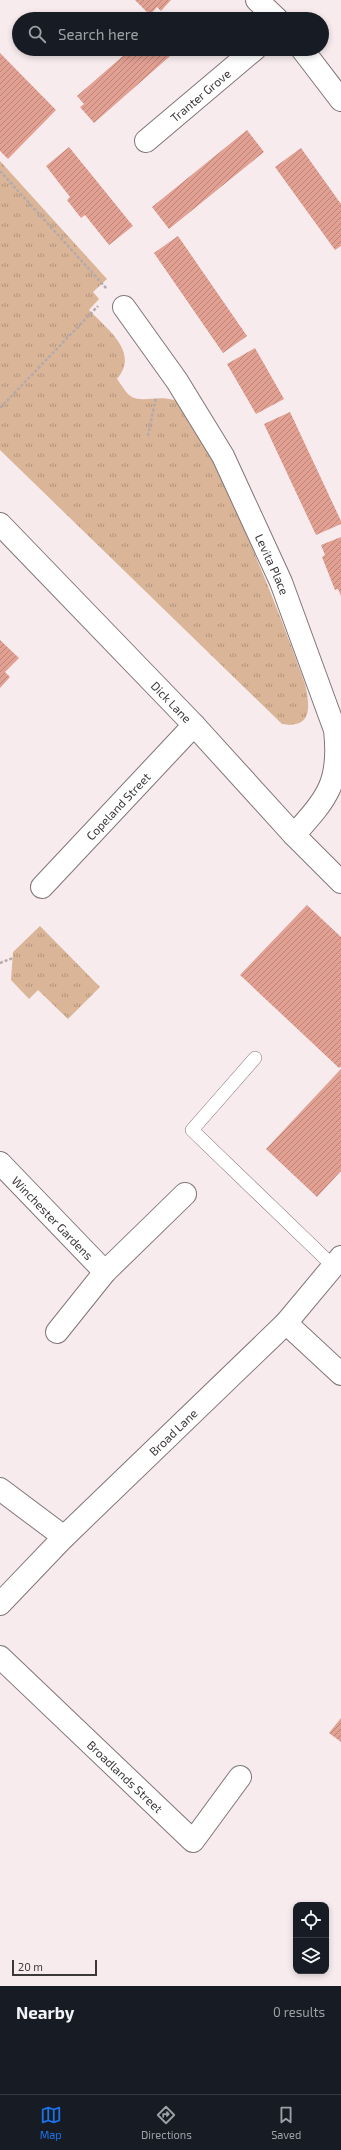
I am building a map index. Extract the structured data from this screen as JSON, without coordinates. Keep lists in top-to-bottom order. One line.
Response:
{"streets":{"street":["Tranter Grove","Levita Place","Dick Lane","Copeland Street","Winchester Gardens","Broad Lane","Broadlands Street"]},"crossings":[["Levita Place","Dick Lane"],["Dick Lane","Copeland Street"]],"scale_bar":"20 m","page":{"search":"Search here","scale":"20 m","heading":["Nearby","0 results"],"nav":["Map","Directions","Saved"]}}
